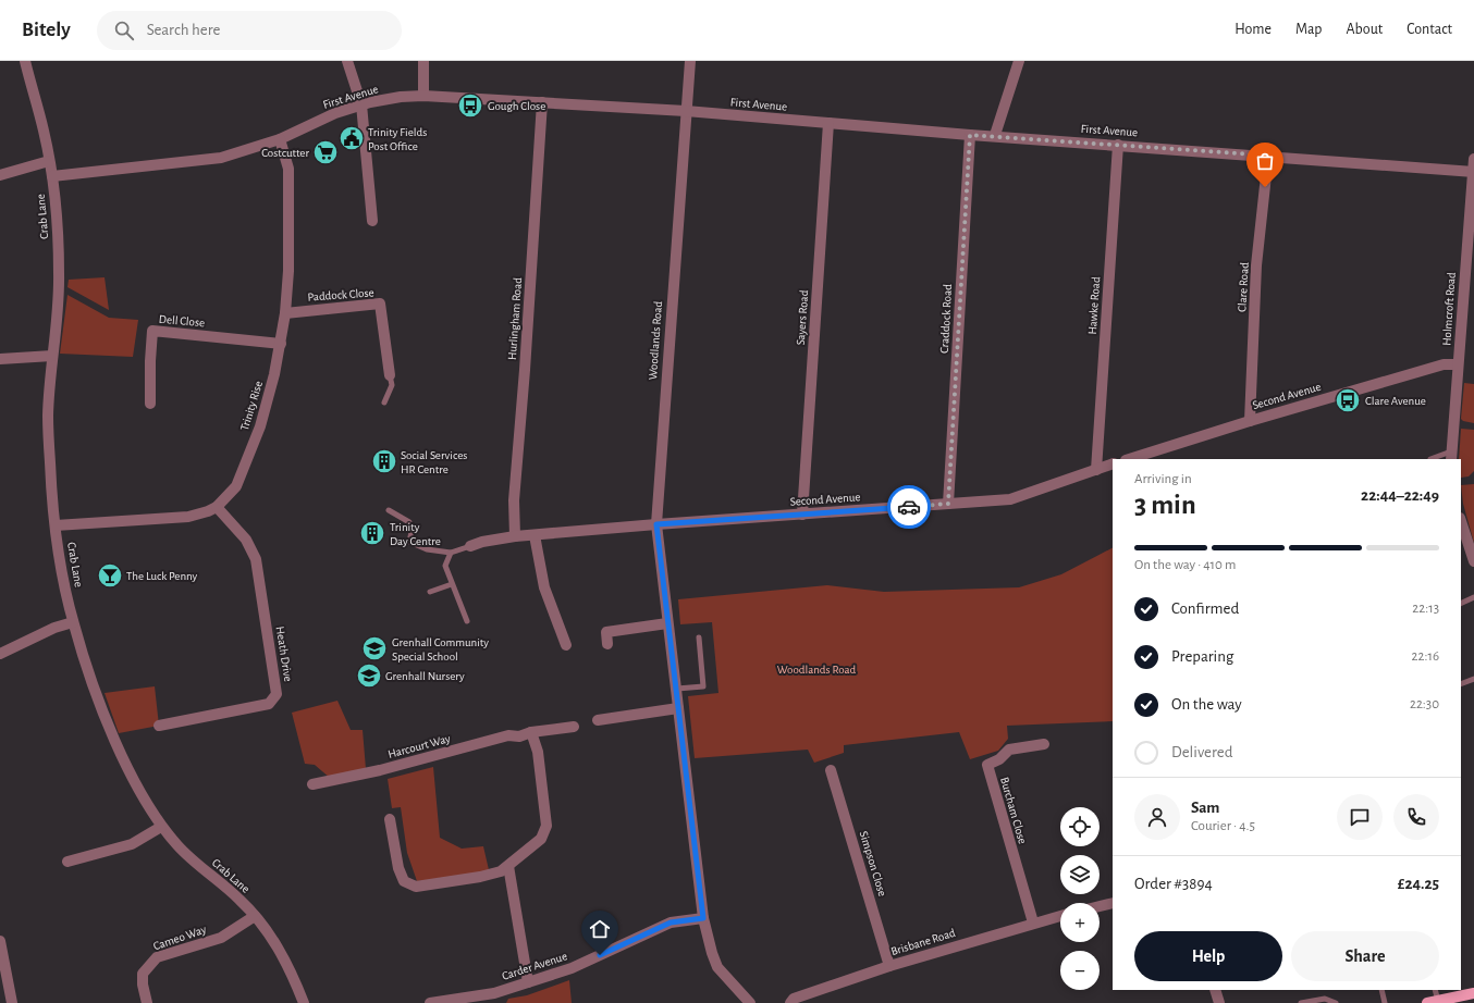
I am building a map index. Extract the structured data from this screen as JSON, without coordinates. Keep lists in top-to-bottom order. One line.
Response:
{"streets":{"street":["First Avenue","Crab Lane","Clare Road","Paddock Close","Hawke Road","Holmcroft Road","Sayers Road","Hurlingham Road","Craddock Road","Dell Close","Woodlands Road","Second Avenue","Trinity Rise","Heath Drive","Harcourt Way","Burcham Close","Simpson Close","Cameo Way","Brisbane Road","Carder Avenue"]},"crossings":[["First Avenue","Crab Lane"],["First Avenue","Clare Road"],["First Avenue","Hawke Road"],["First Avenue","Holmcroft Road"],["First Avenue","Sayers Road"],["First Avenue","Hurlingham Road"],["First Avenue","Craddock Road"],["First Avenue","Woodlands Road"],["First Avenue","Trinity Rise"],["Crab Lane","Trinity Rise"],["Crab Lane","Cameo Way"],["Clare Road","Second Avenue"],["Paddock Close","Trinity Rise"],["Hawke Road","Second Avenue"],["Holmcroft Road","Second Avenue"],["Sayers Road","Second Avenue"],["Hurlingham Road","Second Avenue"],["Craddock Road","Second Avenue"],["Dell Close","Trinity Rise"],["Woodlands Road","Second Avenue"],["Woodlands Road","Carder Avenue"],["Trinity Rise","Heath Drive"],["Burcham Close","Brisbane Road"],["Simpson Close","Brisbane Road"]],"parks":["Woodlands Road"],"places":{"bus stop":["Gough Close","Clare Avenue"],"public building":["Trinity Fields Post Office"],"supermarket":["Costcutter"],"building":["Social Services HR Centre","Trinity Day Centre"],"bar":["The Luck Penny"],"school or university":["Grenhall Community Special School","Grenhall Nursery"]},"page":{"header":"Bitely","search":"Search here","nav":["Home","Map","About","Contact"],"heading":["3 min","Arriving in","22:44–22:49"],"panel":["Sam","Courier · 4.5","Order #3894","£24.25"],"bar":"On the way · 410 m","list":[["Confirmed","22:13"],["Preparing","22:16"],["On the way","22:30"],"Delivered"],"map_buttons":["+","−"],"buttons":["Help","Share"]}}
